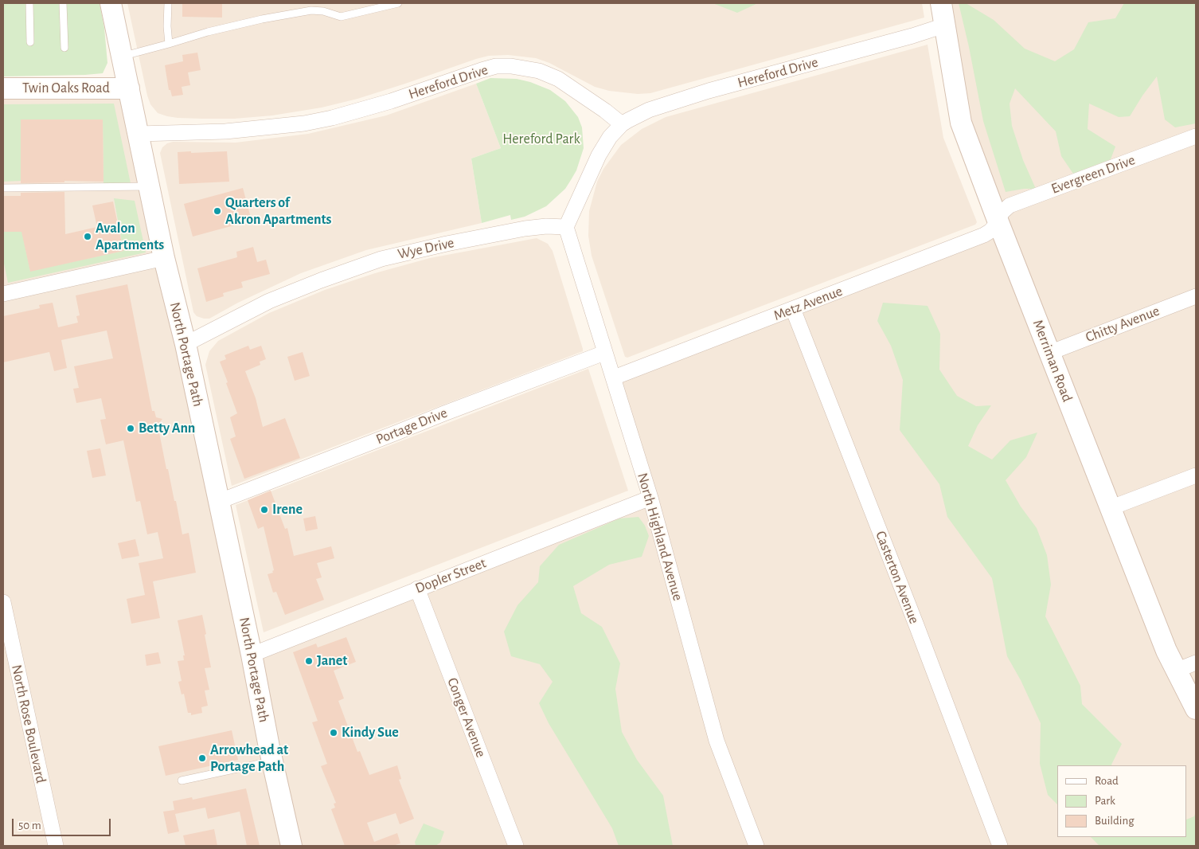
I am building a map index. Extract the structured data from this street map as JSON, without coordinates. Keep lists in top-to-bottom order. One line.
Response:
{"streets":{"main road":["Twin Oaks Road","North Portage Path","Merriman Road"],"street":["Hereford Drive","Evergreen Drive","Wye Drive","Metz Avenue","Chitty Avenue","Portage Drive","North Highland Avenue","Dopler Street","Casterton Avenue","Conger Avenue","North Rose Boulevard"]},"crossings":[["Hereford Drive","North Portage Path"],["Hereford Drive","Merriman Road"],["Twin Oaks Road","North Portage Path"],["Evergreen Drive","Metz Avenue"],["Evergreen Drive","Merriman Road"],["Wye Drive","North Portage Path"],["Wye Drive","North Highland Avenue"],["Metz Avenue","Merriman Road"],["Metz Avenue","North Highland Avenue"],["Metz Avenue","Casterton Avenue"],["Chitty Avenue","Merriman Road"],["North Portage Path","Portage Drive"],["North Portage Path","Dopler Street"],["Portage Drive","North Highland Avenue"],["North Highland Avenue","Dopler Street"],["Dopler Street","Conger Avenue"]],"parks":["Hereford Park"],"places":["Quarters of Akron Apartments","Avalon Apartments","Betty Ann","Irene","Janet","Kindy Sue","Arrowhead at Portage Path"],"legend":["Road","Park","Building"],"scale_bar":"50 m"}
